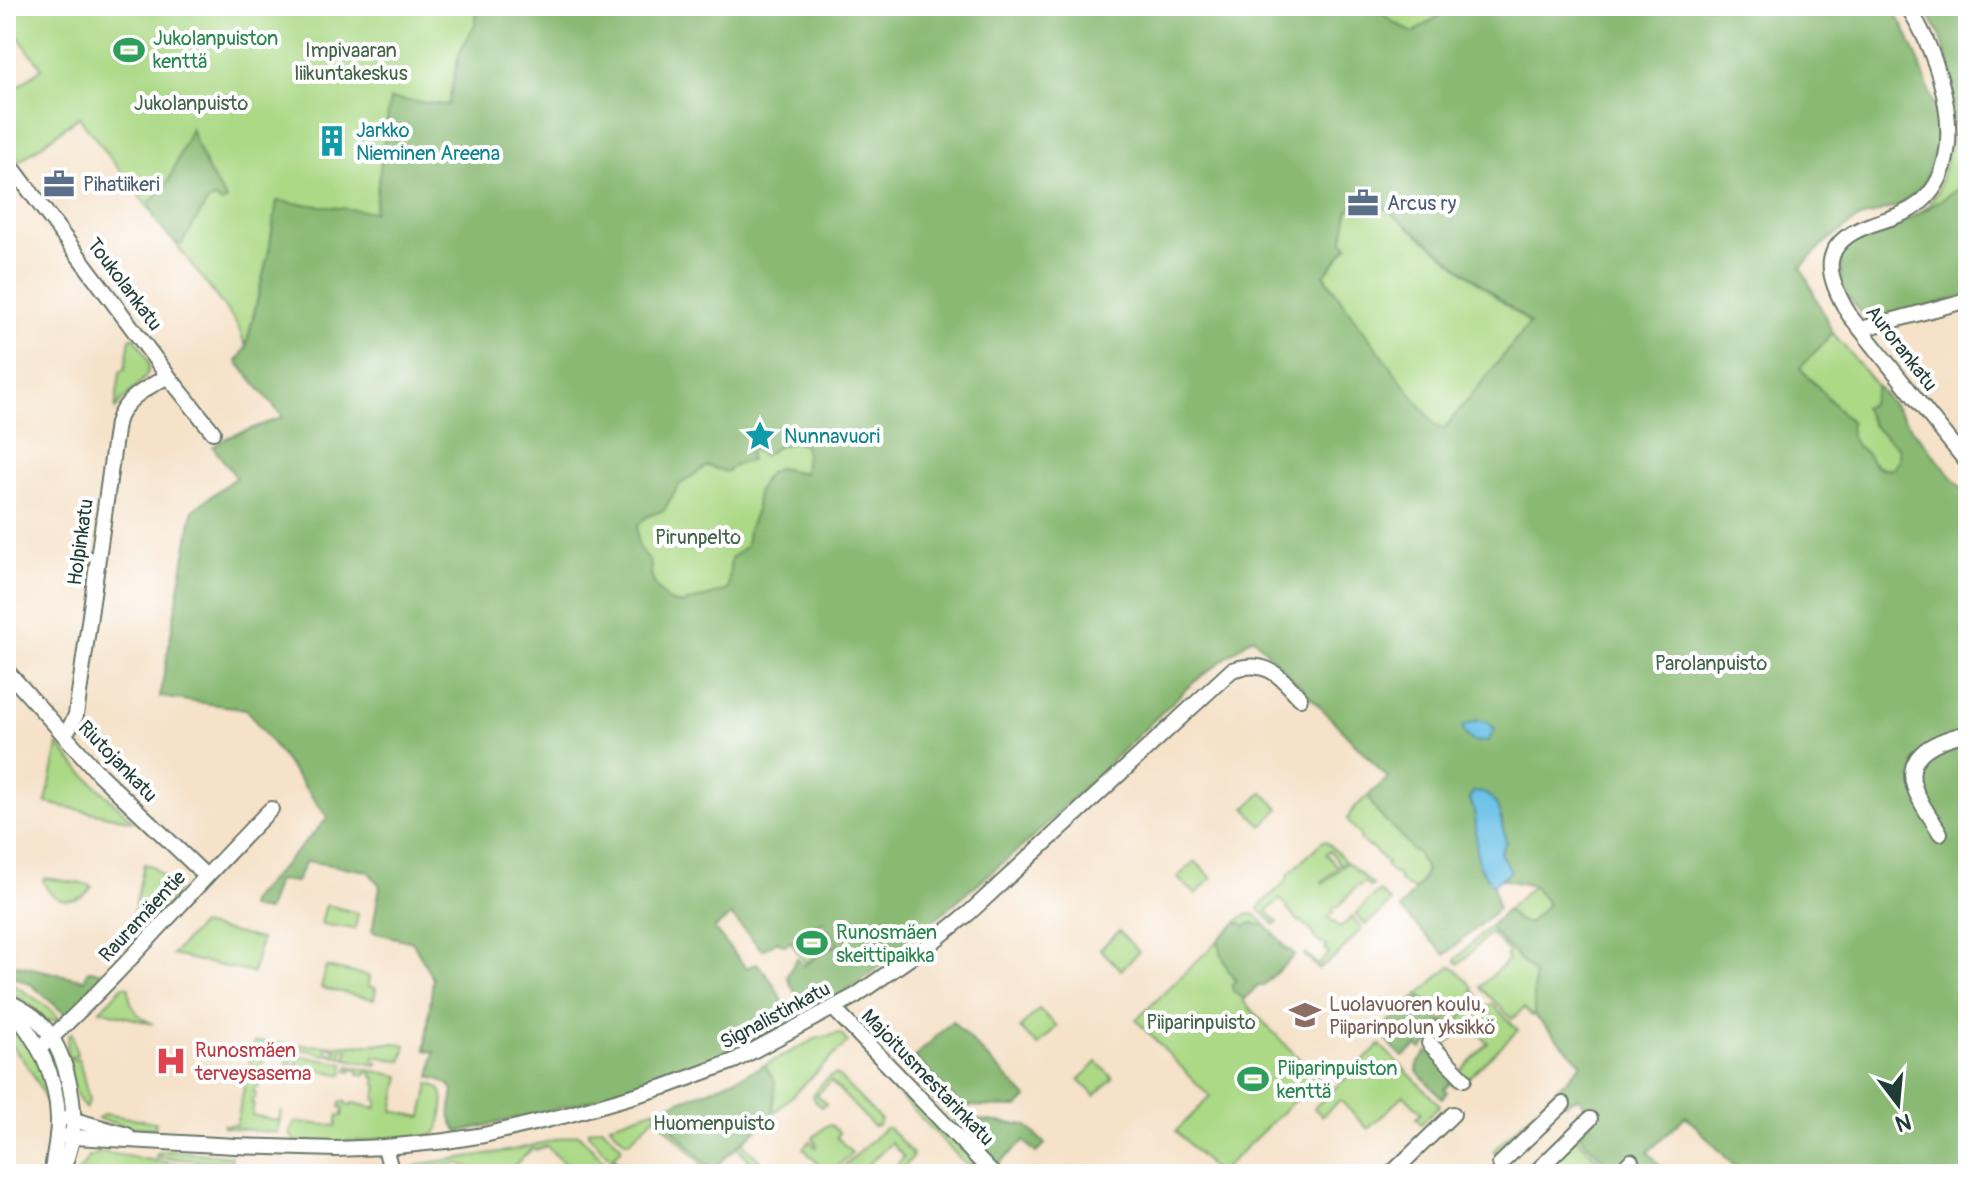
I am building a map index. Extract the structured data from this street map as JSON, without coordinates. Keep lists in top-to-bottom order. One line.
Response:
{"streets":{"street":["Toukolankatu","Aurorankatu","Holpinkatu","Riutojankatu","Rauramäentie","Signalistinkatu","Majoitusmestarinkatu"]},"crossings":[["Toukolankatu","Holpinkatu"],["Holpinkatu","Riutojankatu"],["Riutojankatu","Rauramäentie"],["Signalistinkatu","Majoitusmestarinkatu"]],"parks":["Impivaaran liikuntakeskus","Jukolanpuisto","Pirunpelto","Parolanpuisto","Piiparinpuisto","Huomenpuisto"],"places":{"sports":["Jukolanpuiston kenttä","Runosmäen skeittipaikka","Piiparinpuiston kenttä"],"building":["Jarkko Nieminen Areena"],"office":["Pihatiikeri","Arcus ry"],"place":["Nunnavuori"],"school or university":["Luolavuoren koulu, Piiparinpolun yksikkö"],"hospital":["Runosmäen terveysasema"]},"north":"bottom"}
